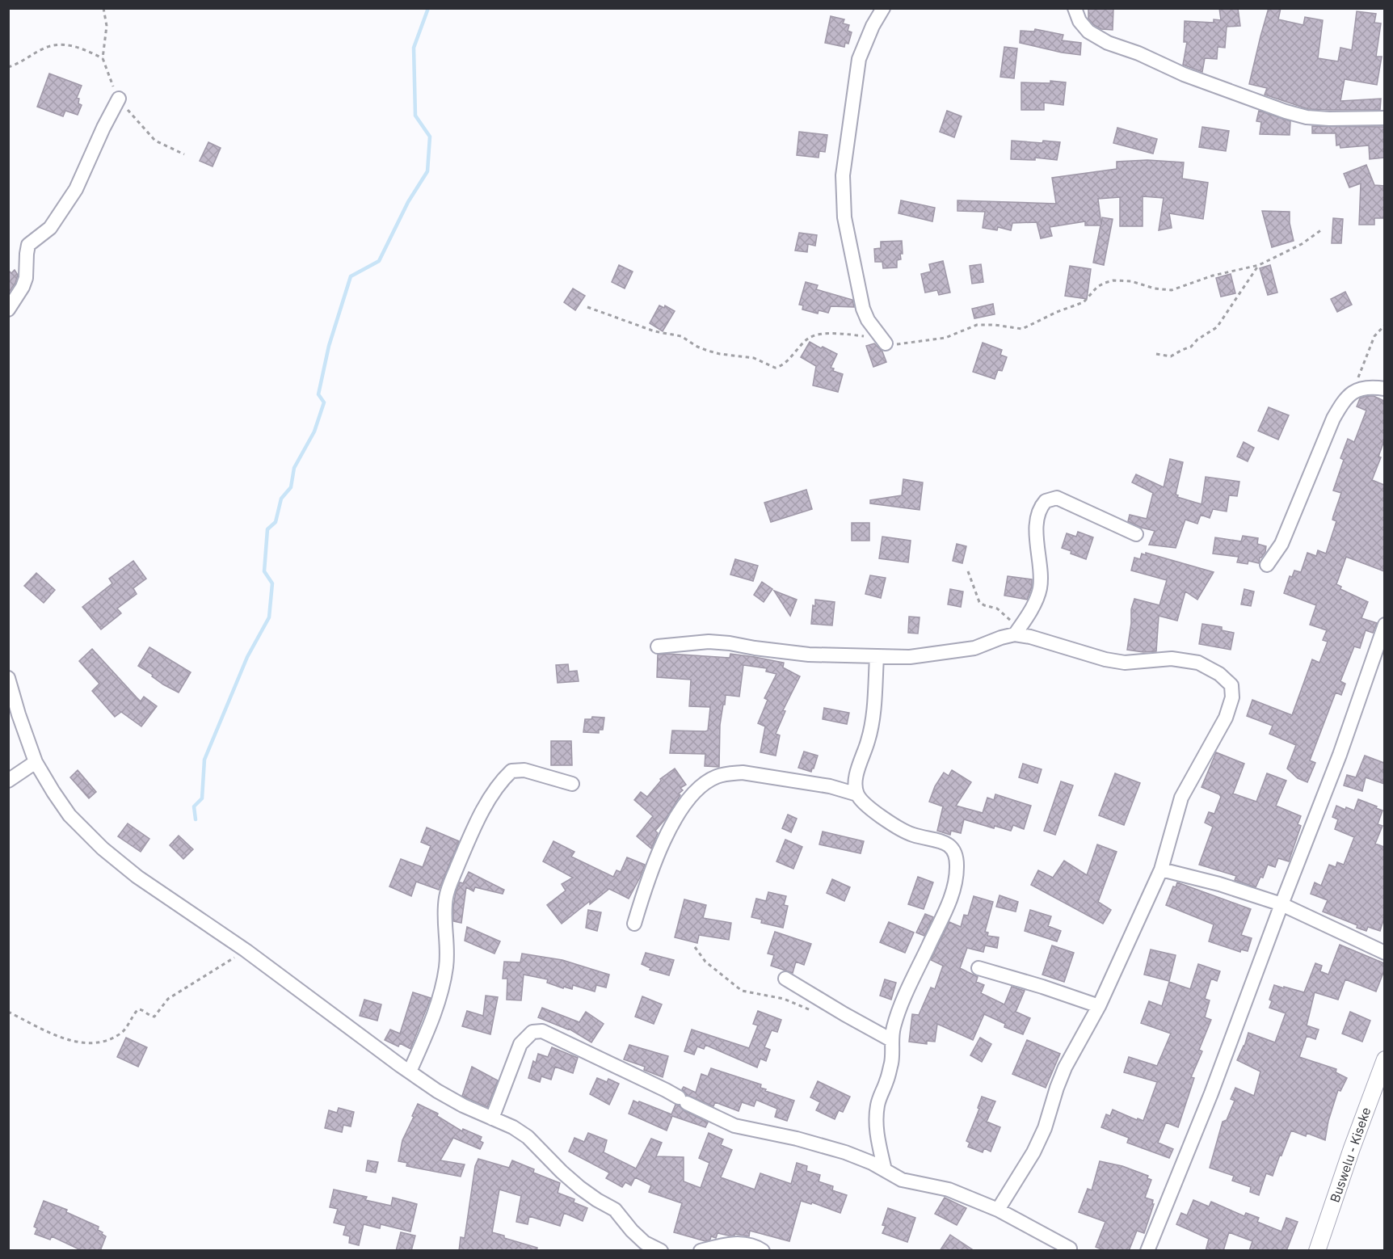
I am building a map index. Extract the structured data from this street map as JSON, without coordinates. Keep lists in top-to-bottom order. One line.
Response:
{"streets":{"main road":["Buswelu - Kiseke"]}}
